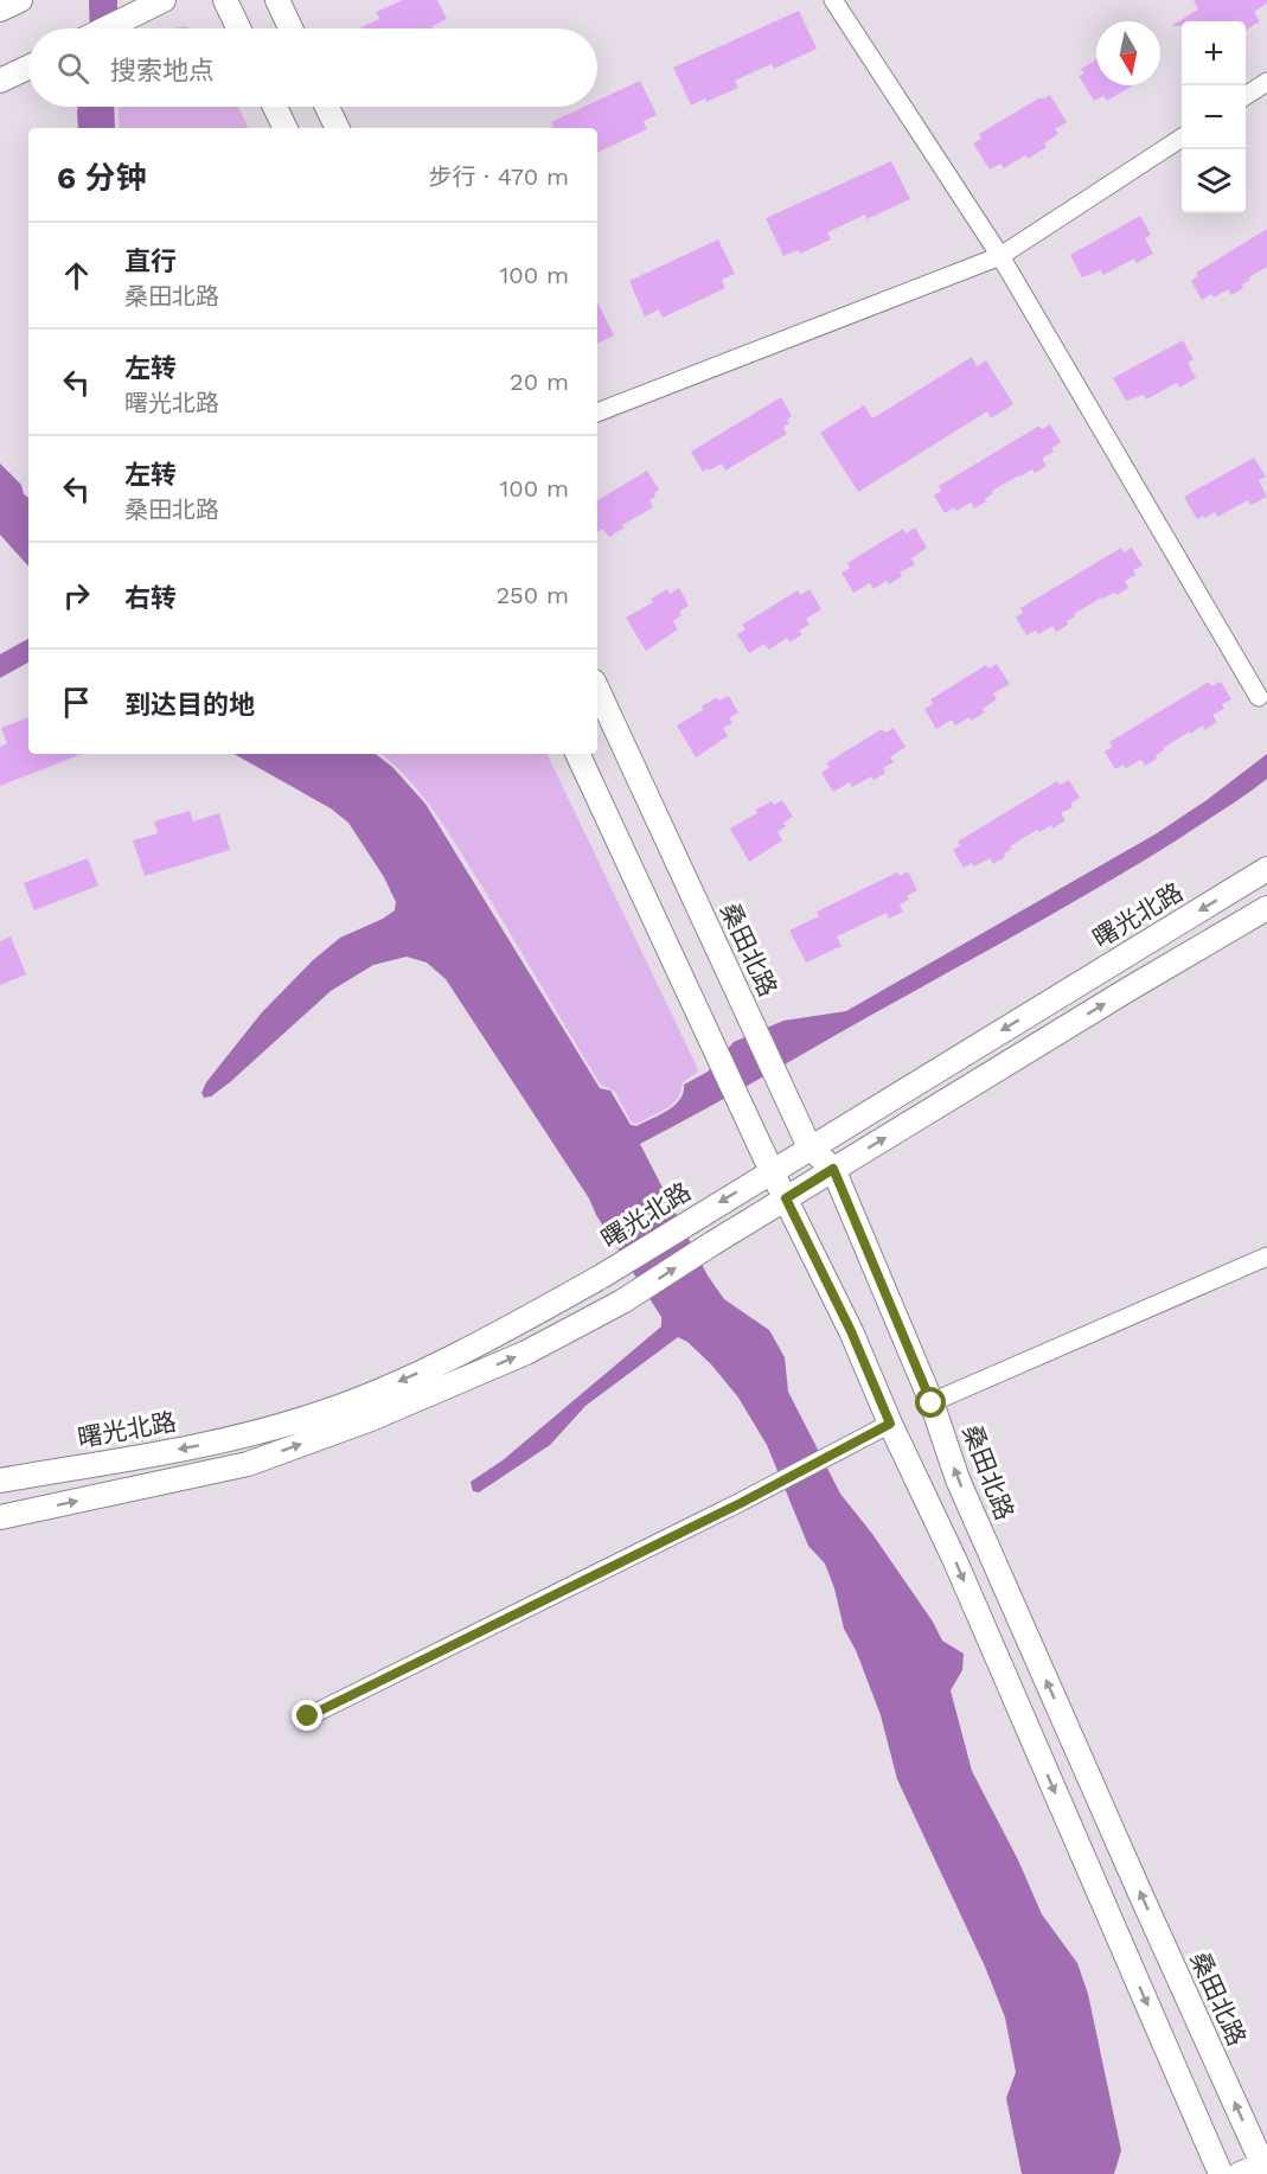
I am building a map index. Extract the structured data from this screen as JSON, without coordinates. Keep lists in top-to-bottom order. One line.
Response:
{"streets":{"main road":["曙光北路","桑田北路"]},"crossings":[["曙光北路","桑田北路"]],"north":"bottom","page":{"map_buttons":["+","−"],"search":"搜索地点","heading":["6 分钟","步行 · 470 m"],"list":[["直行","桑田北路","100 m"],["左转","曙光北路","20 m"],["左转","桑田北路","100 m"],["右转","250 m"],"到达目的地"]}}
